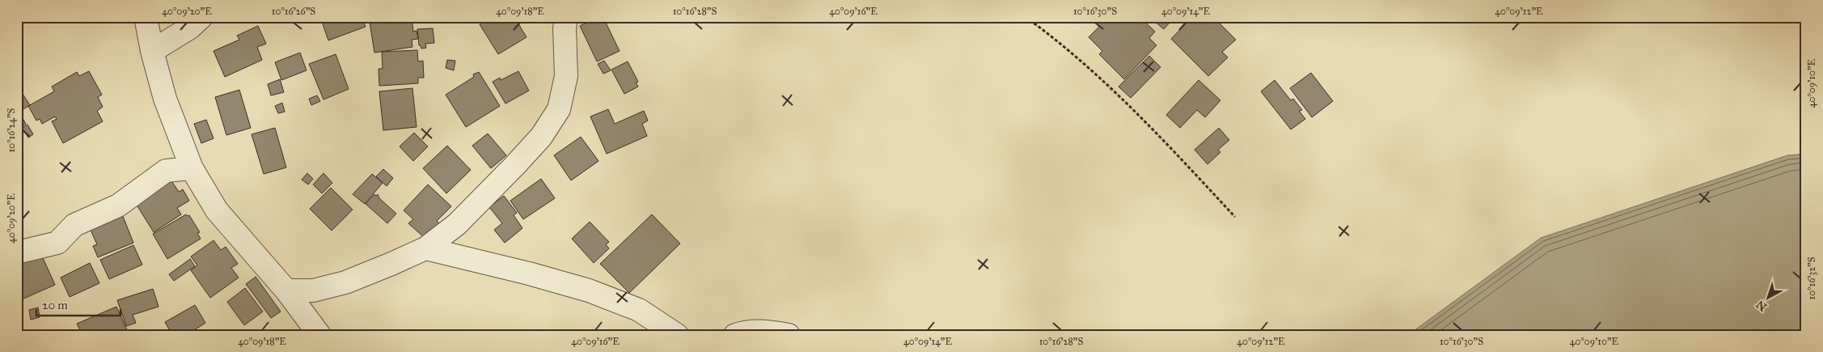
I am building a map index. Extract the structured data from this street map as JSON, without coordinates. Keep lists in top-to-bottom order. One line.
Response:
{"scale_bar":"20 m","north":"bottom left","coordinates":["40°09'20\"E","10°16'26\"S","40°09'18\"E","10°16'28\"S","40°09'16\"E","10°16'30\"S","40°09'14\"E","40°09'12\"E","40°09'10\"E","10°16'24\"S","10°16'32\"S"]}
